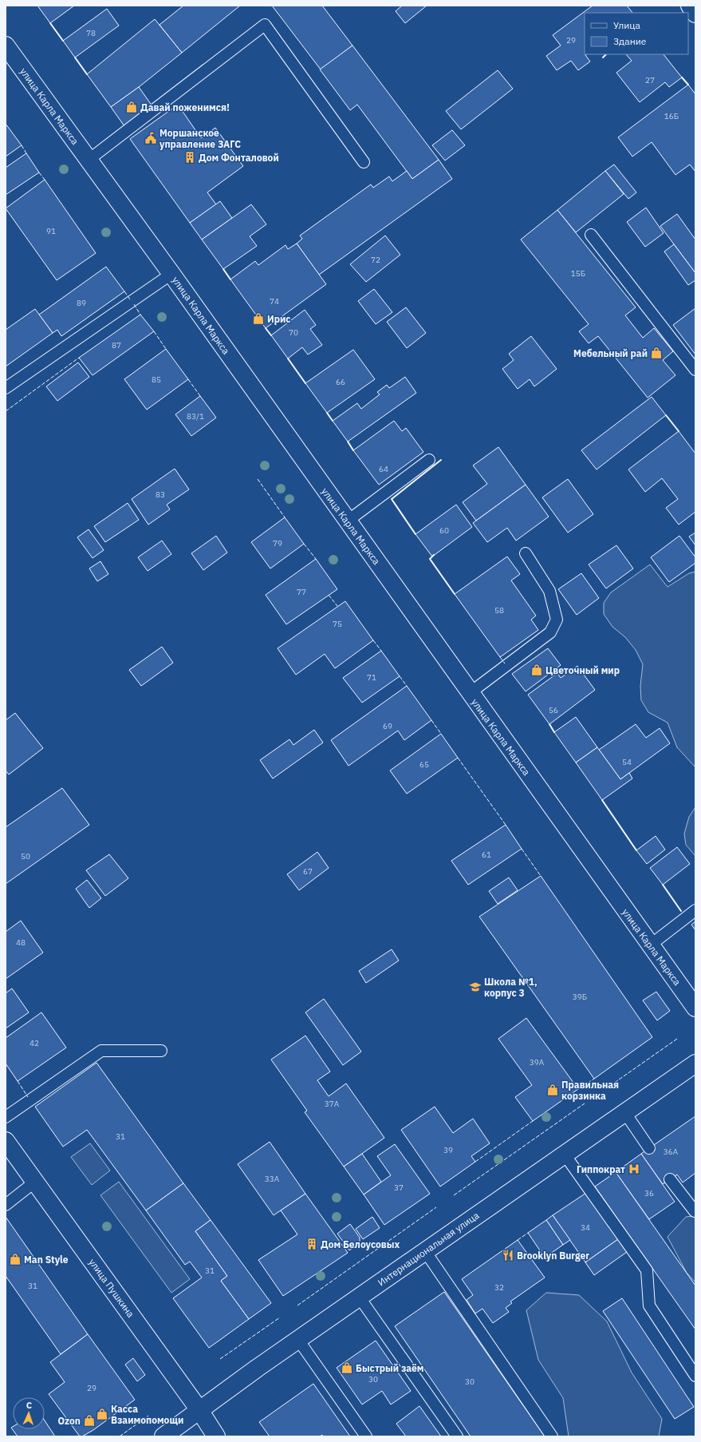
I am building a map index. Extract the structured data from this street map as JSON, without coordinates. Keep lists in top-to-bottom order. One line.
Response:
{"streets":{"street":["улица Карла Маркса","Интернациональная улица","улица Пушкина"]},"crossings":[["Интернациональная улица","улица Пушкина"]],"places":{"shop":["Давай поженимся!","Ирис","Мебельный рай","Цветочный мир","Правильная корзинка","Man Style","Быстрый заём","Касса Взаимопомощи","Ozon"],"public building":["Моршанское управление ЗАГС"],"building":["Дом Фонталовой","Дом Белоусовых"],"school or university":["Школа №1, корпус 3"],"hospital":["Гиппократ"],"restaurant":["Brooklyn Burger"]},"house_numbers":["78","29","27","16Б","91","72","15Б","74","89","70","87","85","66","83/1","64","83","60","79","77","58","75","71","56","69","54","65","61","50","67","48","39Б","42","39А","37А","31","39","36А","33А","37","36","34","31","31","32","30","30","29"],"legend":["Улица","Здание"],"north":"top"}
